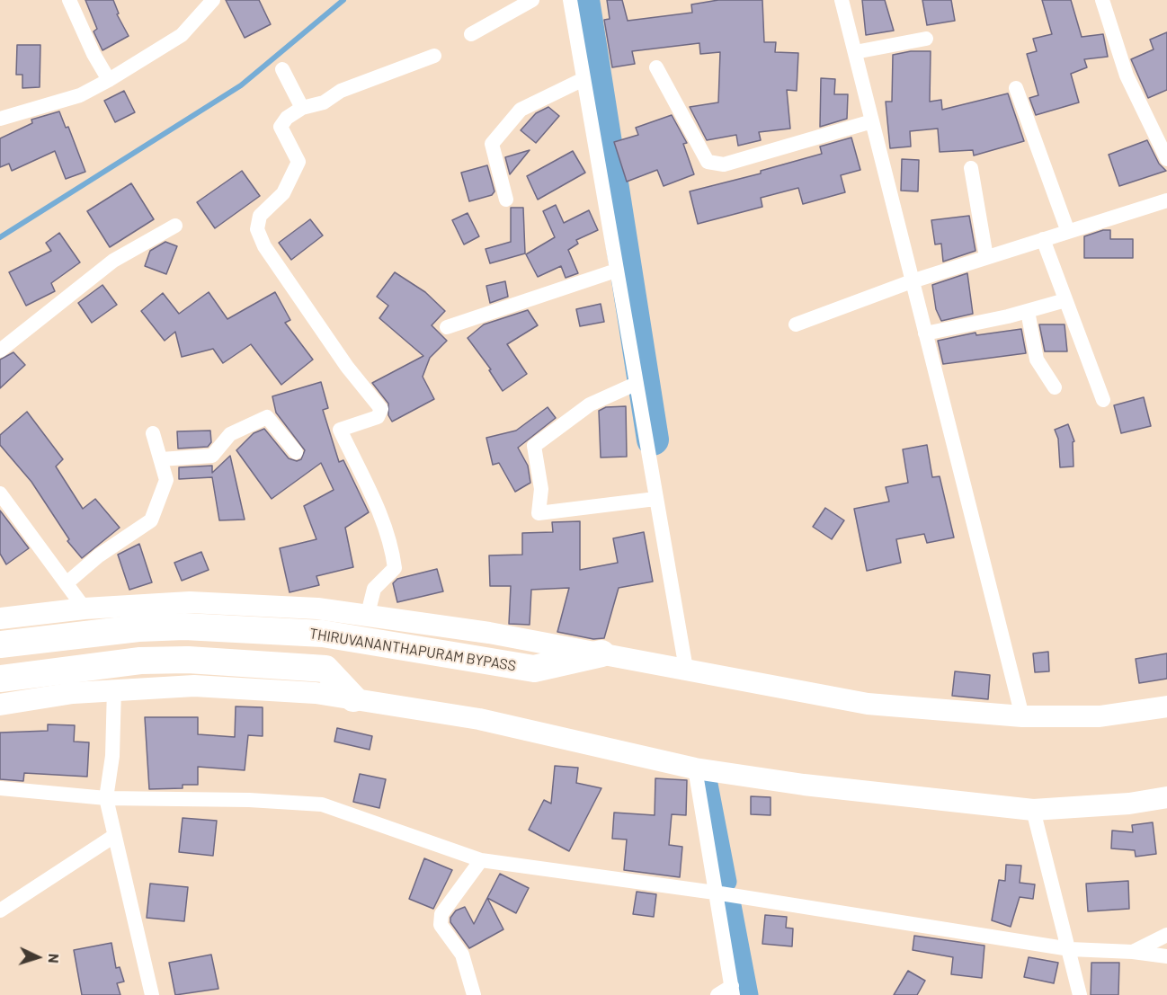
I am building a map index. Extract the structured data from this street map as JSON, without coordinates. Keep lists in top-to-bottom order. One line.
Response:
{"streets":{"highway":["THIRUVANANTHAPURAM BYPASS"]},"north":"right"}
